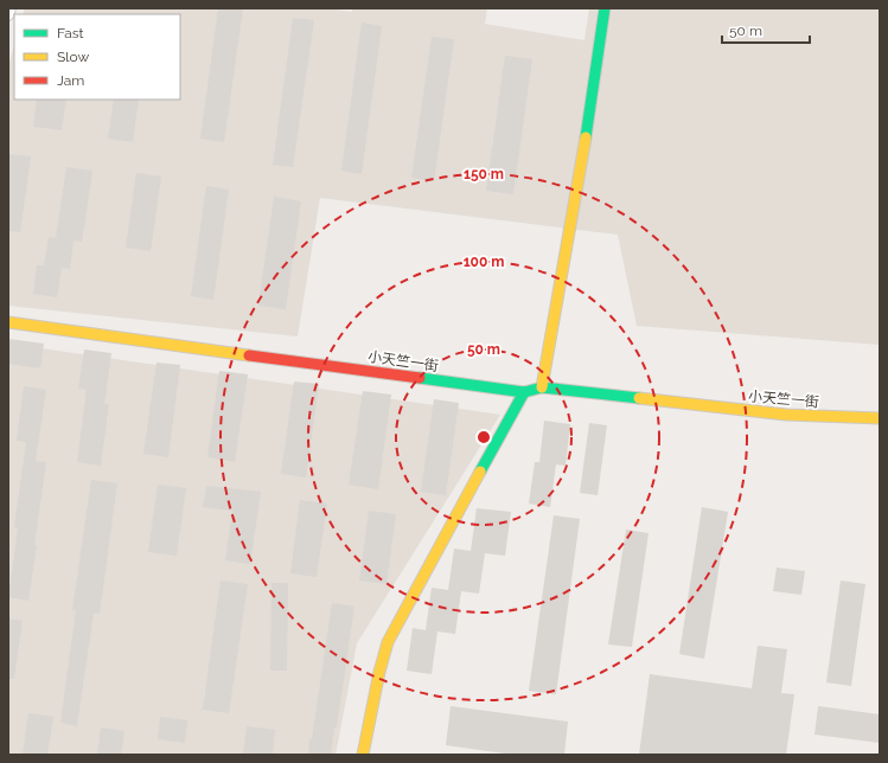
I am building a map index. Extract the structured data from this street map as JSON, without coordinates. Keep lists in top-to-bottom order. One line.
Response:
{"streets":{"street":["小天竺一街"]},"legend":["Fast","Slow","Jam"],"scale_bar":"50 m","rings":["150 m","100 m","50 m"]}
